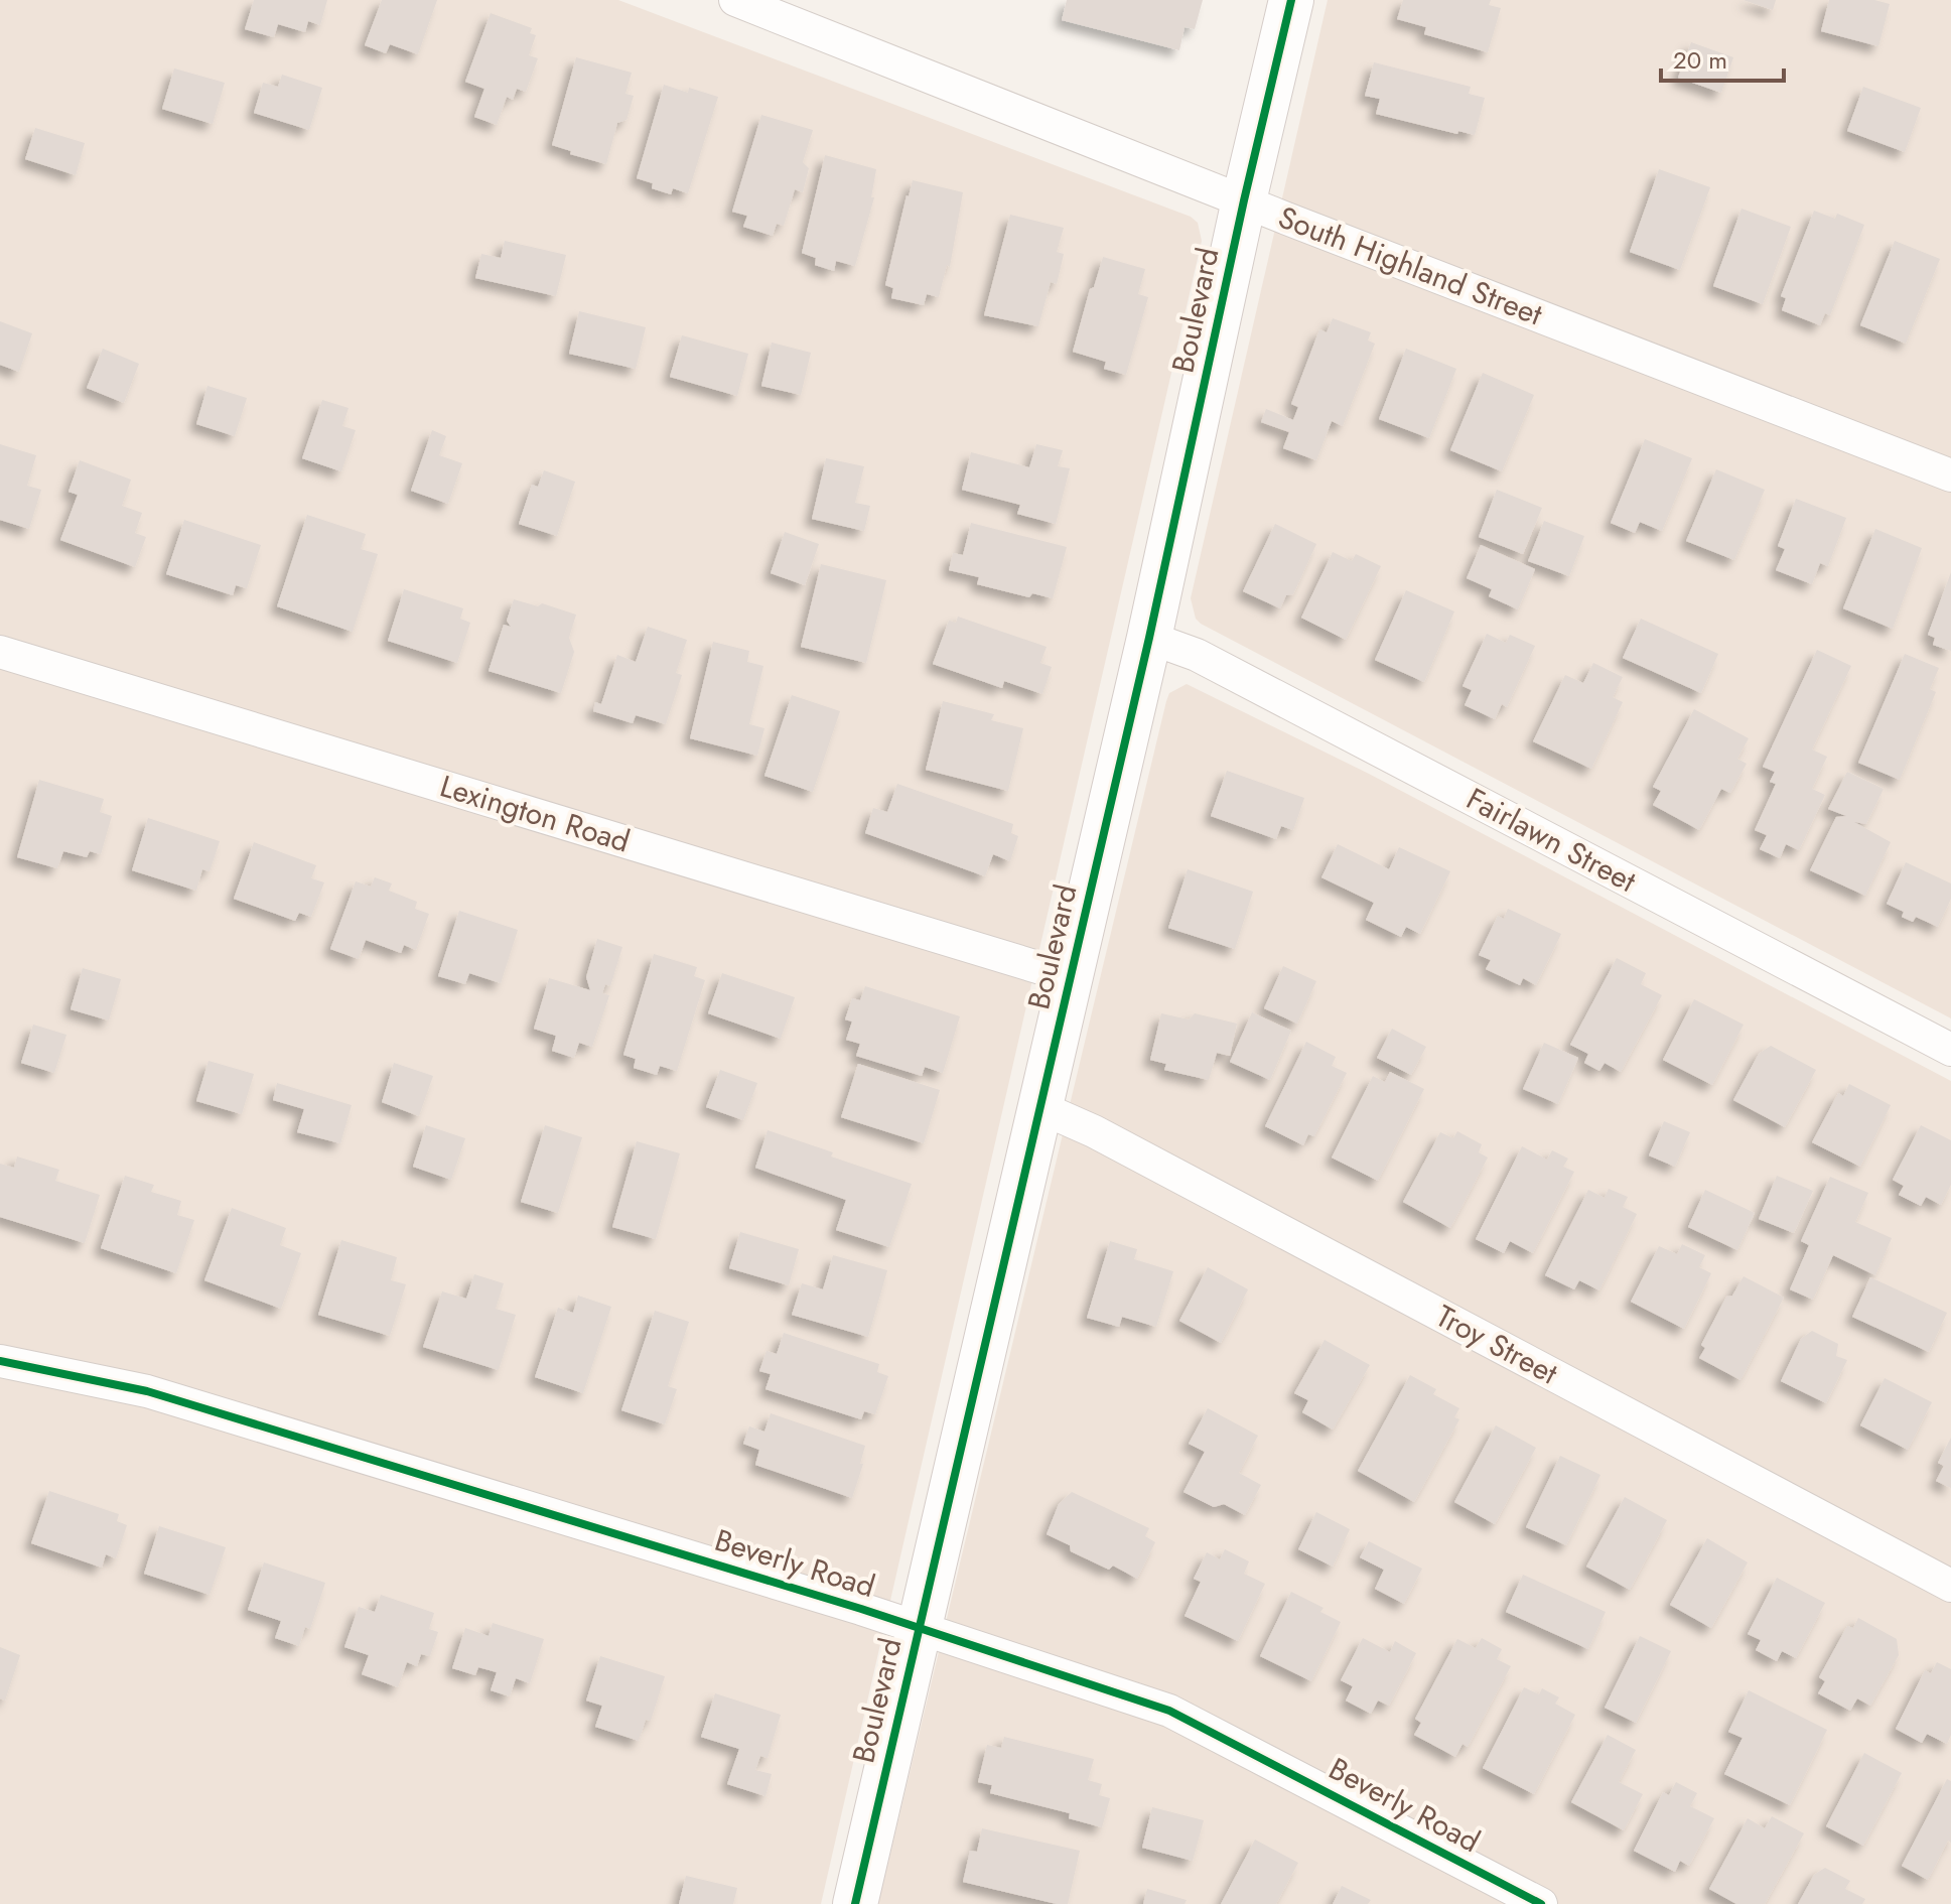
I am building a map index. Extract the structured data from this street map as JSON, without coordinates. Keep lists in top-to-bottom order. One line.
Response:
{"streets":{"main road":["Boulevard"],"street":["South Highland Street","Lexington Road","Fairlawn Street","Troy Street","Beverly Road"]},"crossings":[["South Highland Street","Boulevard"],["Boulevard","Lexington Road"],["Boulevard","Fairlawn Street"],["Boulevard","Troy Street"],["Boulevard","Beverly Road"]],"scale_bar":"20 m"}
